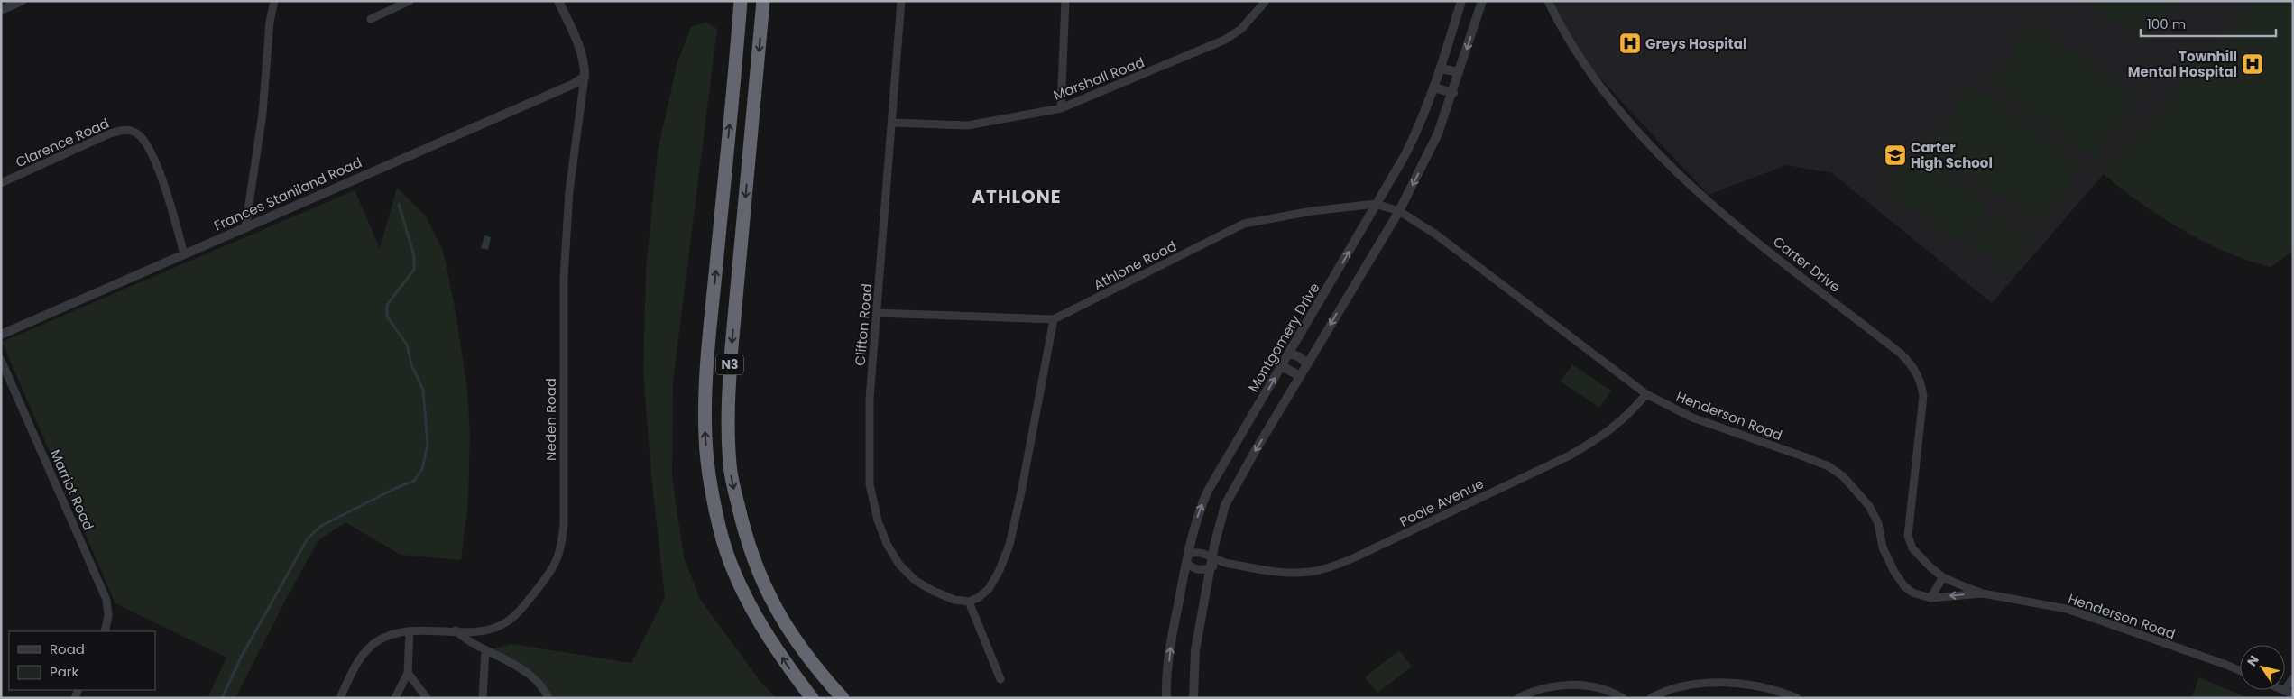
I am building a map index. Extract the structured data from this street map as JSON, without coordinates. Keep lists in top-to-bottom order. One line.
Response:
{"streets":{"highway":["N3"],"street":["Marshall Road","Clarence Road","Frances Staniland Road","Carter Drive","Athlone Road","Clifton Road","Montgomery Drive","Henderson Road","Neden Road","Marriot Road","Poole Avenue"]},"crossings":[["Marshall Road","Clifton Road"],["Clarence Road","Frances Staniland Road"],["Frances Staniland Road","Neden Road"],["Carter Drive","Henderson Road"],["Athlone Road","Clifton Road"],["Athlone Road","Montgomery Drive"],["Athlone Road","Henderson Road"],["Montgomery Drive","Poole Avenue"],["Henderson Road","Poole Avenue"]],"districts":["ATHLONE"],"places":{"hospital":["Greys Hospital","Townhill Mental Hospital"],"school or university":["Carter High School"]},"legend":["Road","Park"],"scale_bar":"100 m","north":"top left"}
